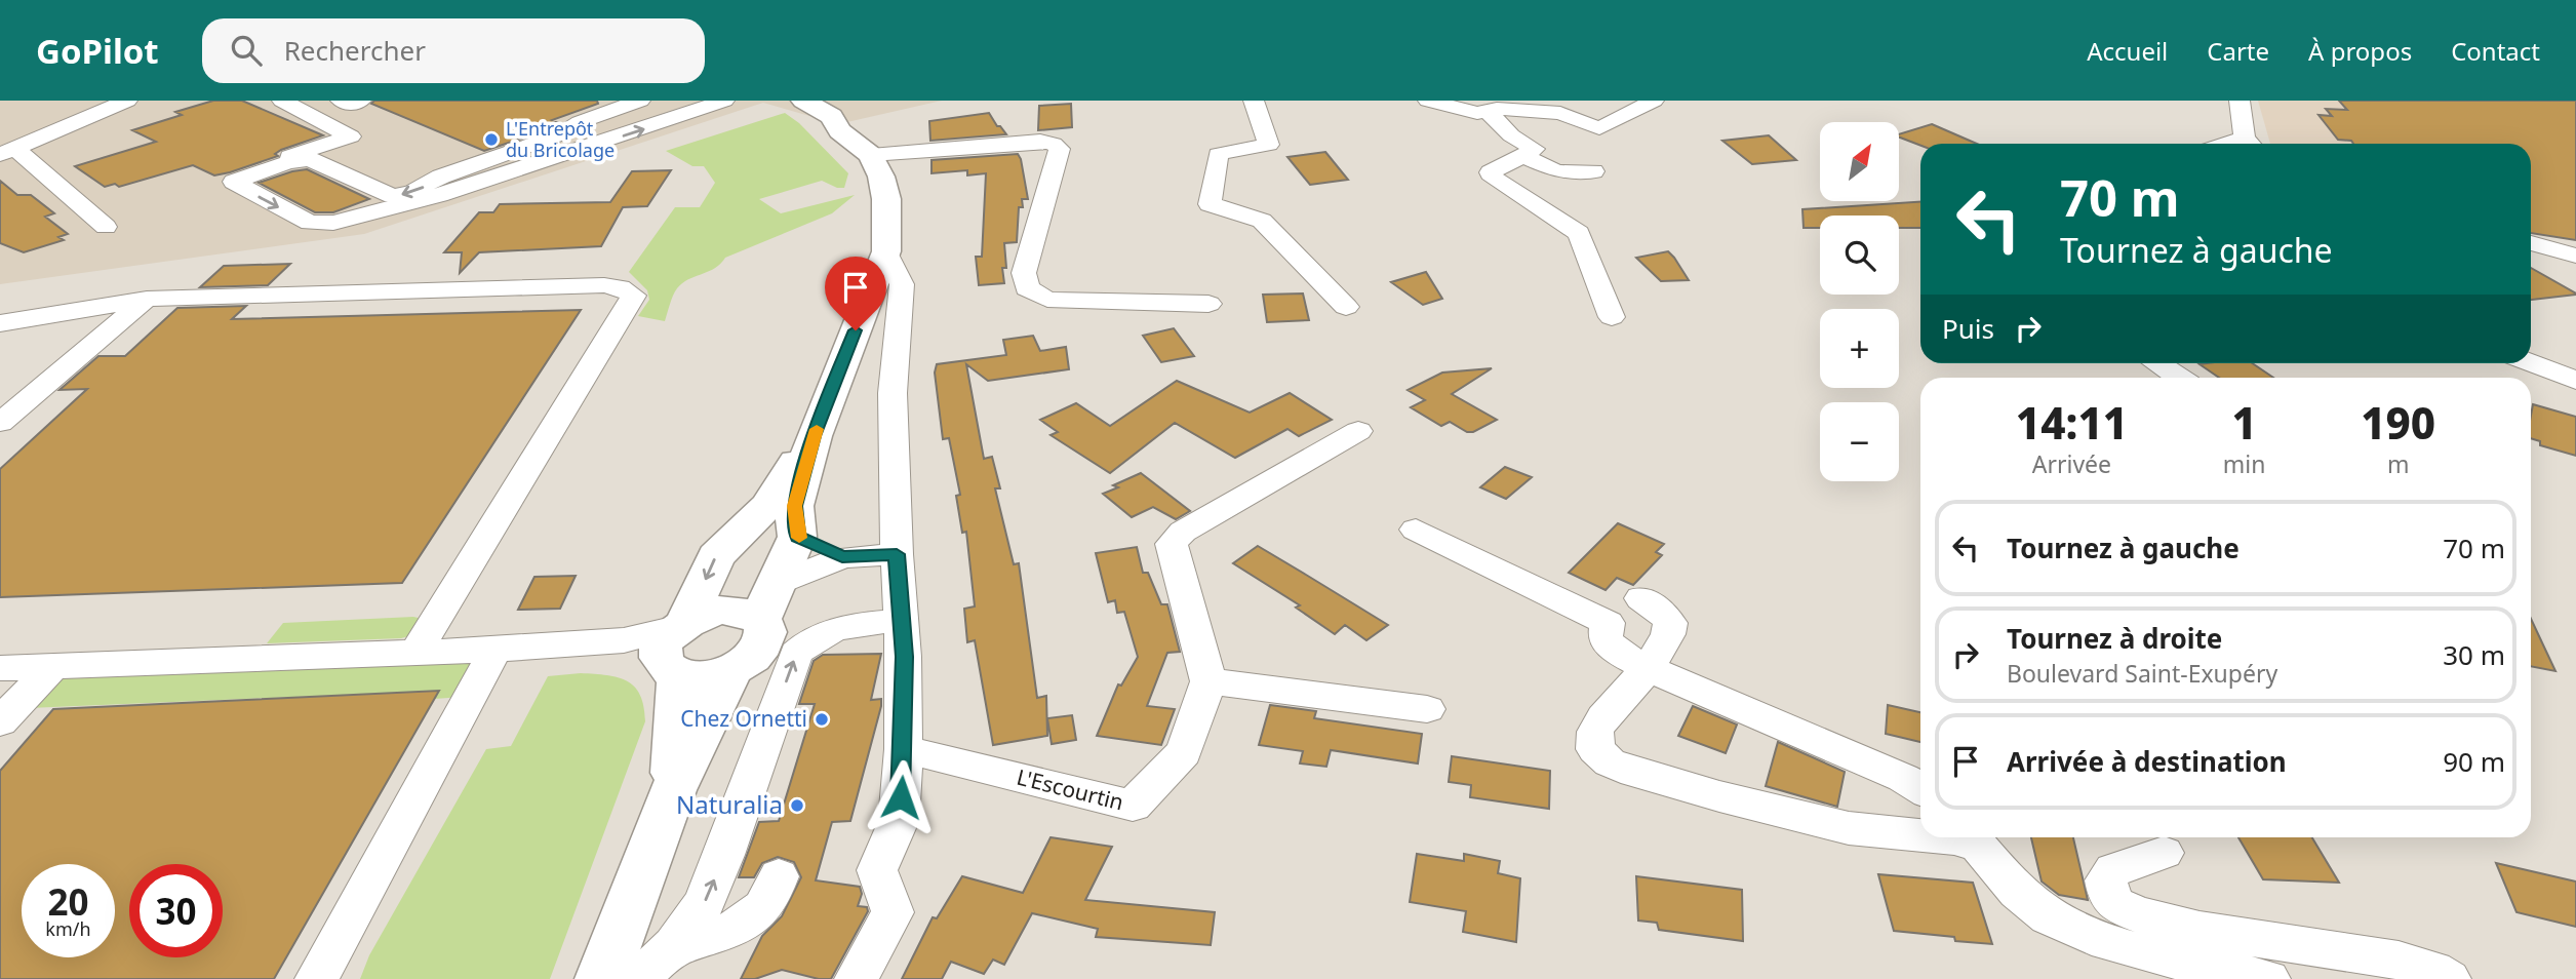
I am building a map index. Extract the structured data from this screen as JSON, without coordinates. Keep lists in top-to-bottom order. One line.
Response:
{"streets":{"street":["L'Escourtin"]},"places":["L'Entrepôt du Bricolage","Chez Ornetti","Naturalia"],"north":"top right","page":{"header":"GoPilot","search":"Rechercher","nav":["Accueil","Carte","À propos","Contact"],"map_buttons":["+","−"],"turn":["70 m","Tournez à gauche"],"then":"Puis","eta":["14:11","Arrivée","1","min","190","m"],"list":[{"name":"Tournez à gauche","value":"70 m"},{"name":"Tournez à droite","note":"Boulevard Saint-Exupéry","value":"30 m"},{"name":"Arrivée à destination","value":"90 m"}],"speed":"20 km/h","limit":"30"}}
